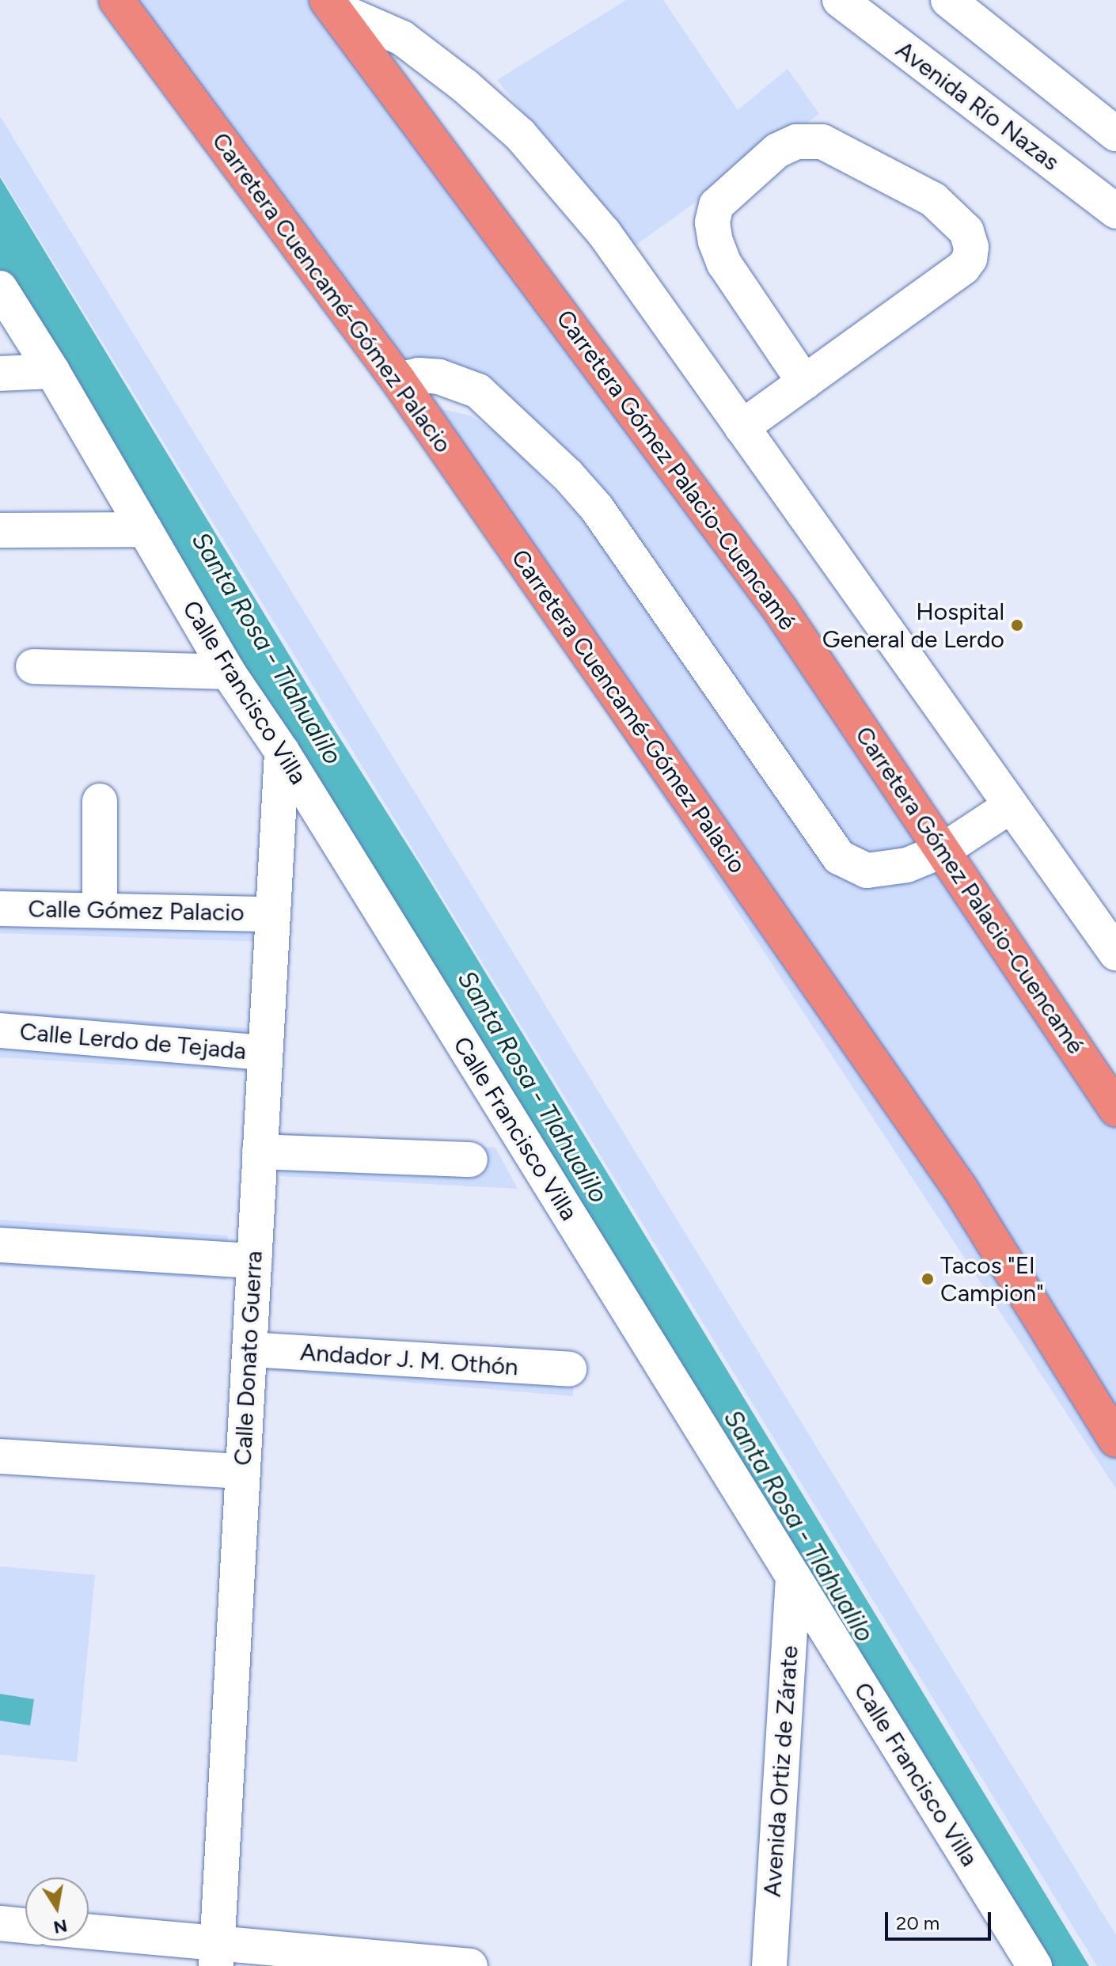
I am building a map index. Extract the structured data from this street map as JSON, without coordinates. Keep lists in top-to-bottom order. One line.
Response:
{"streets":{"highway":["Carretera Cuencamé-Gómez Palacio","Carretera Gómez Palacio-Cuencamé"],"street":["Avenida Río Nazas","Calle Francisco Villa","Calle Gómez Palacio","Calle Lerdo de Tejada","Calle Donato Guerra","Andador J. M. Othón","Avenida Ortiz de Zárate"]},"crossings":[["Calle Francisco Villa","Calle Donato Guerra"],["Calle Francisco Villa","Avenida Ortiz de Zárate"],["Calle Gómez Palacio","Calle Donato Guerra"],["Calle Lerdo de Tejada","Calle Donato Guerra"],["Calle Donato Guerra","Andador J. M. Othón"]],"water":["Santa Rosa - Tlahualilo"],"places":["Hospital General de Lerdo","Tacos \"El Campion\""],"scale_bar":"20 m","north":"bottom"}
